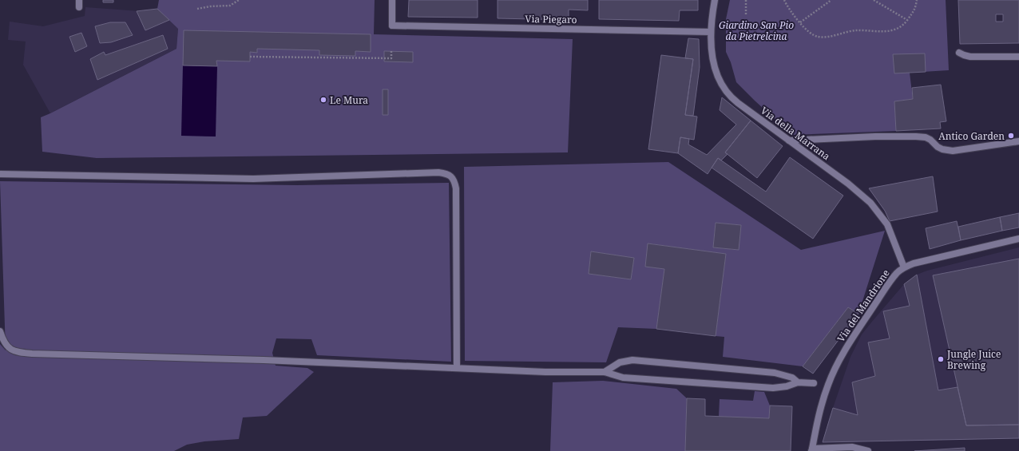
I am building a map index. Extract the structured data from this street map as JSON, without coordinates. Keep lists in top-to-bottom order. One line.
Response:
{"streets":{"street":["Via Piegaro","Via della Marrana","Via del Mandrione"]},"crossings":[["Via Piegaro","Via della Marrana"],["Via della Marrana","Via del Mandrione"]],"parks":["Giardino San Pio da Pietrelcina"],"places":["Le Mura","Antico Garden","Jungle Juice Brewing"]}
